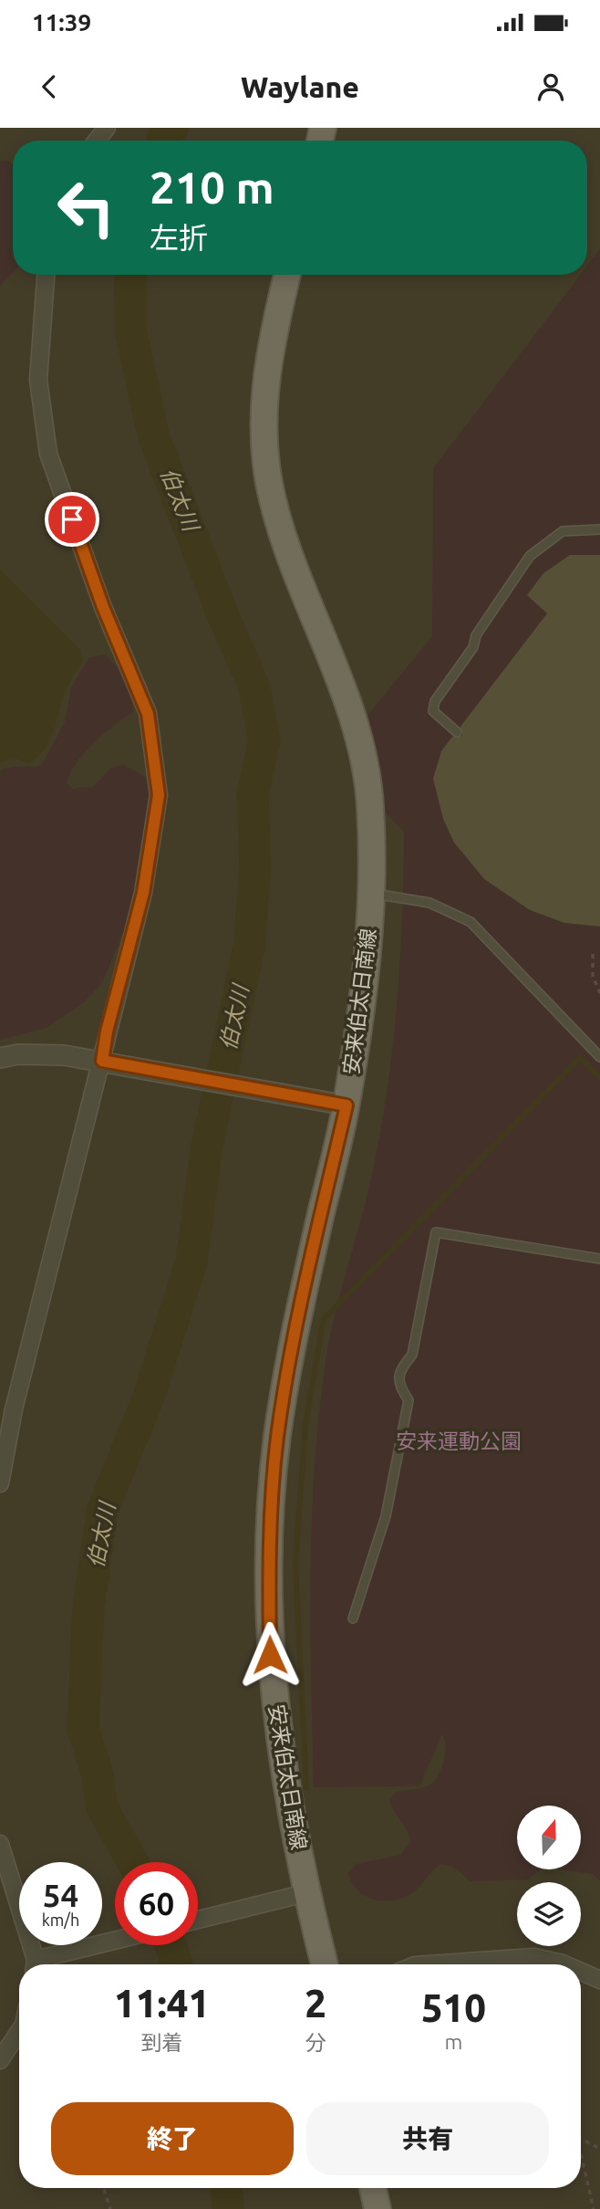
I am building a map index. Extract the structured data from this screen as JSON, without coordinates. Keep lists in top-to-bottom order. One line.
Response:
{"streets":{"main road":["安来伯太日南線"]},"water":["伯太川"],"parks":["安来運動公園"],"north":"top","page":{"status":"11:39","header":"Waylane","turn":["210 m","左折"],"speed":"54 km/h","limit":"60","eta":["11:41","到着","2","分","510","m"],"buttons":["終了","共有"]}}
